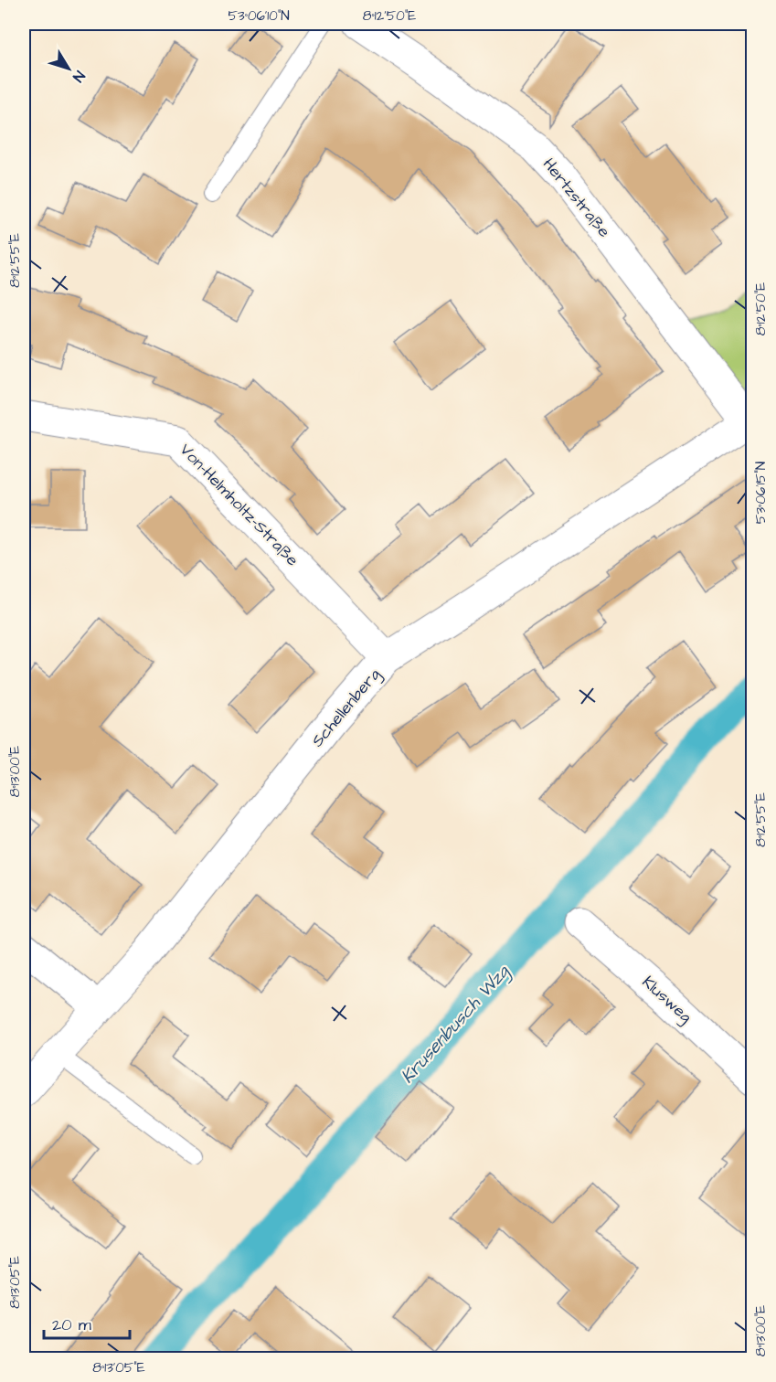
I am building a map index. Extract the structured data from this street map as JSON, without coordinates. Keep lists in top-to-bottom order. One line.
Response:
{"streets":{"street":["Hertzstraße","Von-Helmholtz-Straße","Schellenberg","Klusweg"]},"crossings":[["Hertzstraße","Schellenberg"],["Von-Helmholtz-Straße","Schellenberg"]],"water":["Krusenbusch Wzg"],"scale_bar":"20 m","north":"bottom right","coordinates":["53°06'10\"N","8°12'50\"E","8°12'55\"E","53°06'15\"N","8°13'00\"E","8°13'05\"E"]}
